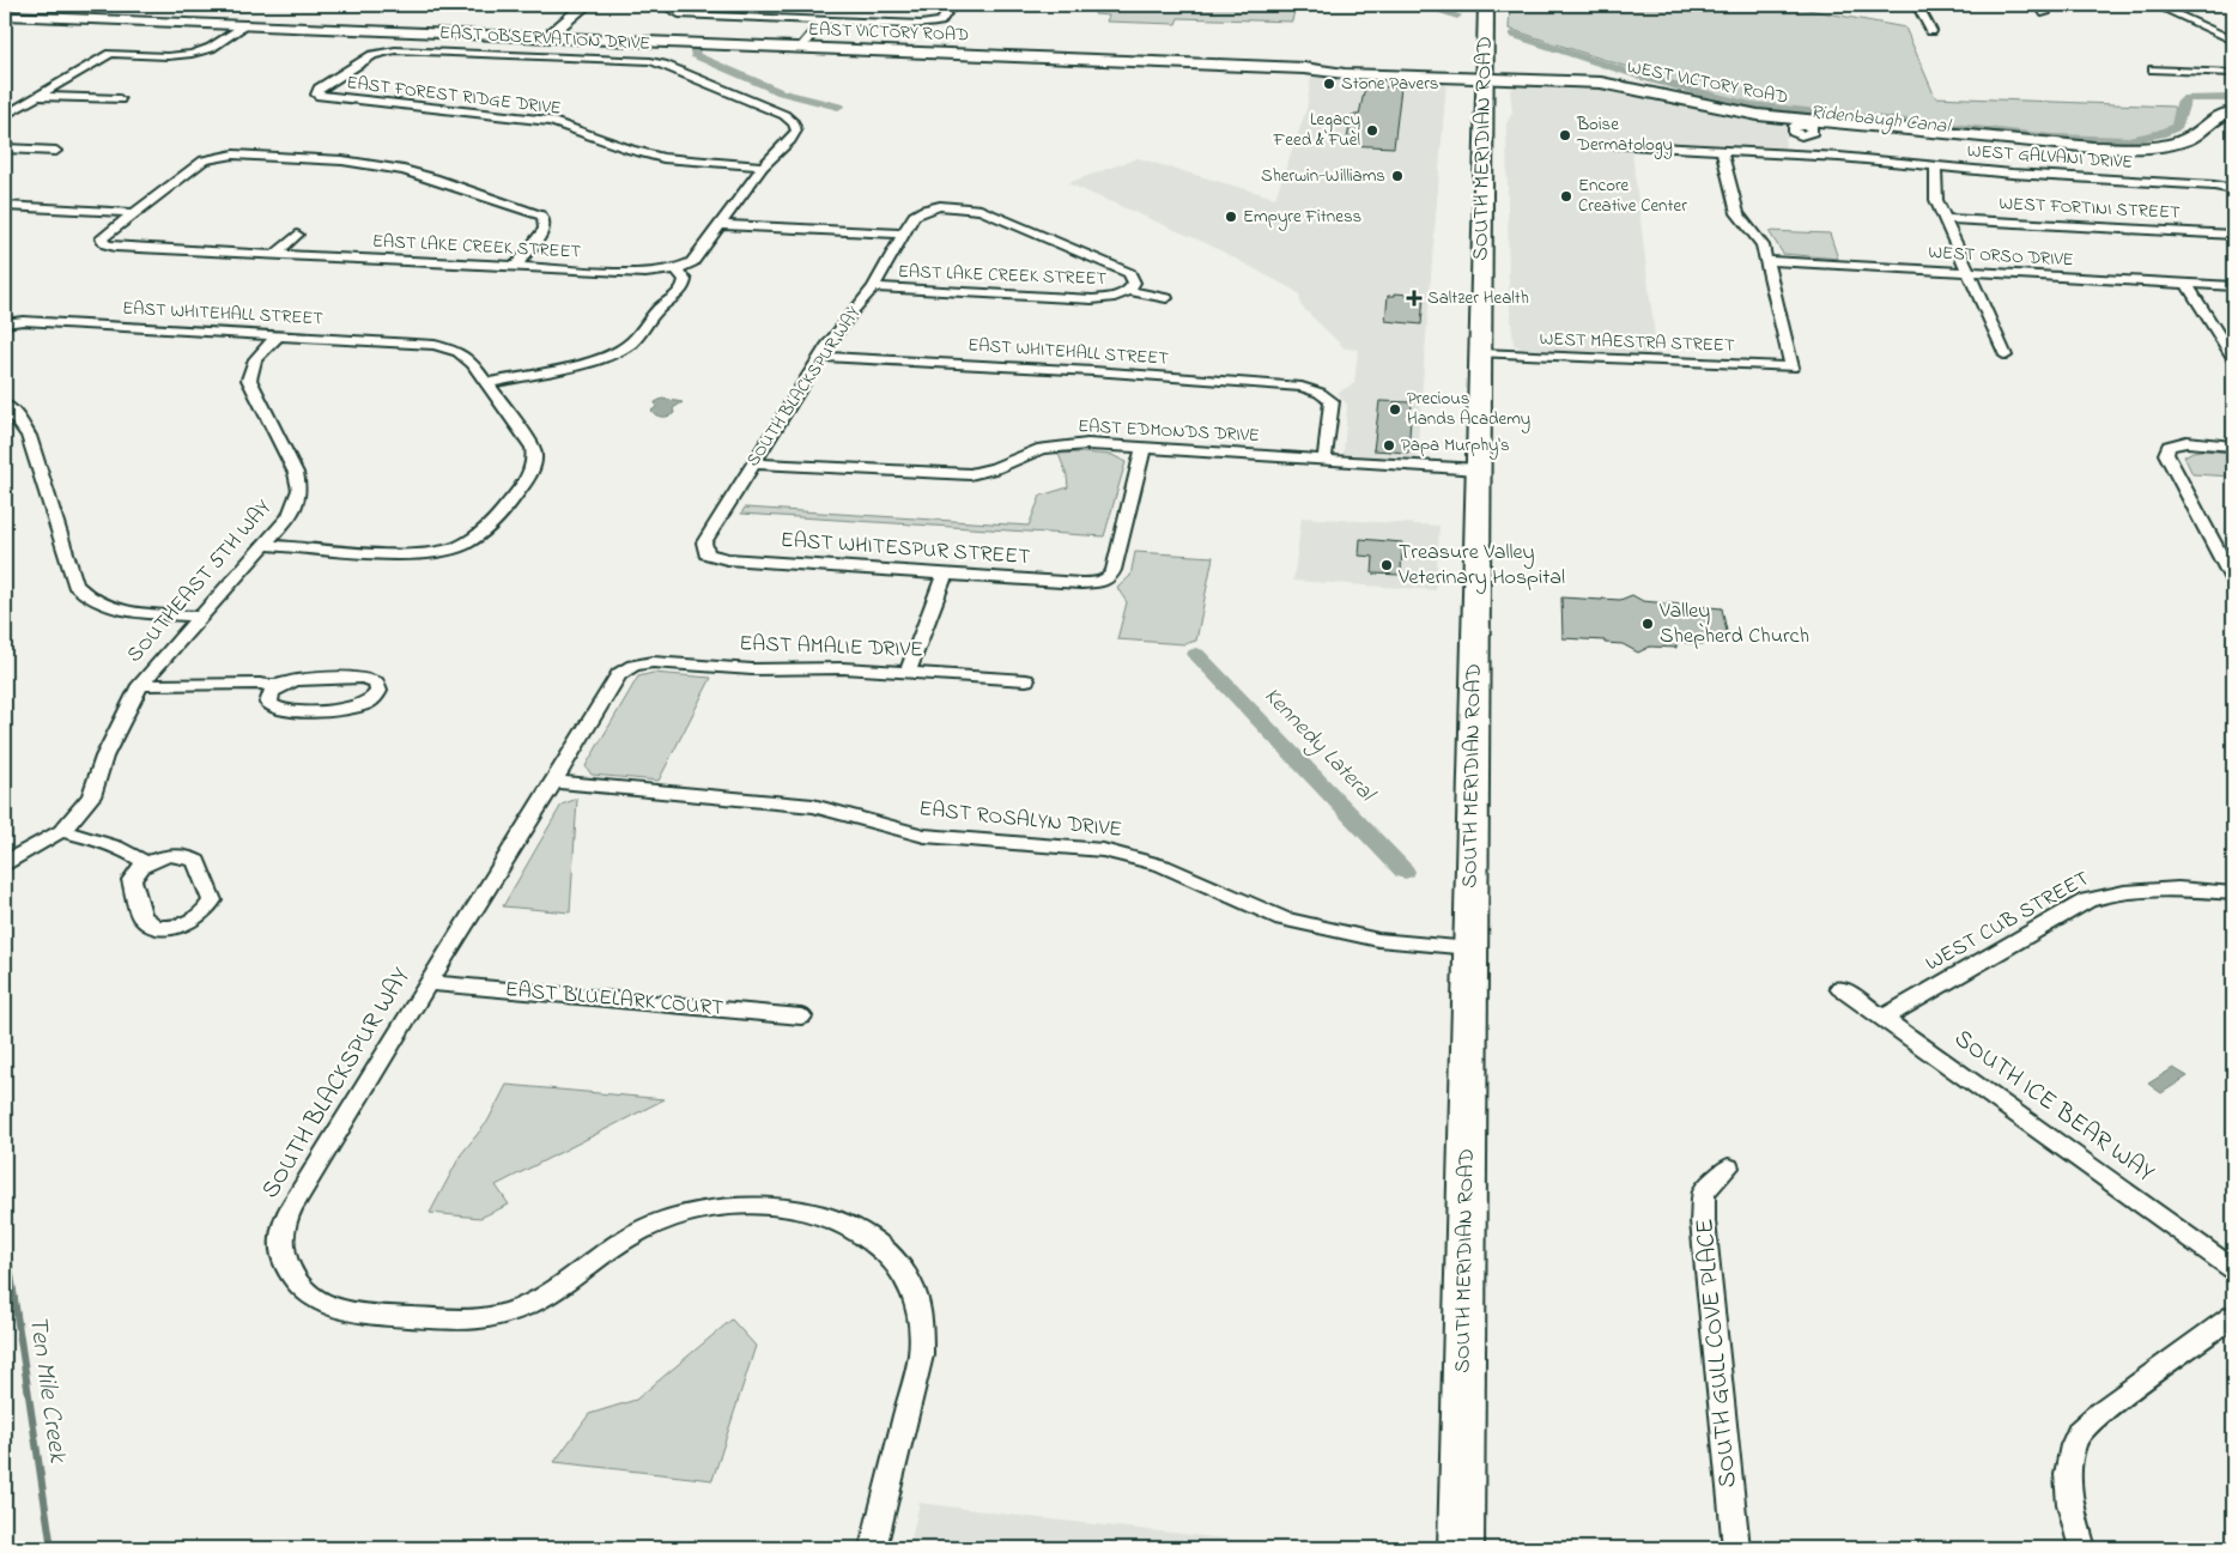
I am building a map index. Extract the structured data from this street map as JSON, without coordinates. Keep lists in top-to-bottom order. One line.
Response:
{"streets":{"main road":["EAST VICTORY ROAD","WEST VICTORY ROAD","SOUTH MERIDIAN ROAD"],"street":["EAST OBSERVATION DRIVE","EAST FOREST RIDGE DRIVE","WEST GALVANI DRIVE","WEST FORTINI STREET","EAST LAKE CREEK STREET","WEST ORSO DRIVE","EAST WHITEHALL STREET","WEST MAESTRA STREET","SOUTH BLACKSPUR WAY","EAST EDMONDS DRIVE","EAST WHITESPUR STREET","SOUTHEAST 5TH WAY","EAST AMALIE DRIVE","EAST ROSALYN DRIVE","WEST CUB STREET","EAST BLUELARK COURT","SOUTH ICE BEAR WAY","SOUTH GULL COVE PLACE"]},"crossings":[["EAST VICTORY ROAD","WEST VICTORY ROAD"],["EAST VICTORY ROAD","SOUTH MERIDIAN ROAD"],["EAST OBSERVATION DRIVE","EAST FOREST RIDGE DRIVE"],["WEST VICTORY ROAD","SOUTH MERIDIAN ROAD"],["SOUTH MERIDIAN ROAD","WEST MAESTRA STREET"],["SOUTH MERIDIAN ROAD","EAST EDMONDS DRIVE"],["SOUTH MERIDIAN ROAD","EAST ROSALYN DRIVE"],["EAST LAKE CREEK STREET","SOUTH BLACKSPUR WAY"],["WEST ORSO DRIVE","WEST MAESTRA STREET"],["EAST WHITEHALL STREET","SOUTH BLACKSPUR WAY"],["EAST WHITEHALL STREET","EAST EDMONDS DRIVE"],["EAST WHITEHALL STREET","SOUTHEAST 5TH WAY"],["SOUTH BLACKSPUR WAY","EAST EDMONDS DRIVE"],["SOUTH BLACKSPUR WAY","EAST WHITESPUR STREET"],["SOUTH BLACKSPUR WAY","EAST AMALIE DRIVE"],["SOUTH BLACKSPUR WAY","EAST ROSALYN DRIVE"],["SOUTH BLACKSPUR WAY","EAST BLUELARK COURT"],["EAST EDMONDS DRIVE","EAST WHITESPUR STREET"],["WEST CUB STREET","SOUTH ICE BEAR WAY"]],"water":["Ridenbaugh Canal","Kennedy Lateral","Ten Mile Creek"],"places":{"other":["Stone Pavers","Legacy Feed & Fuel","Boise Dermatology","Sherwin-Williams","Encore Creative Center","Empyre Fitness","Precious Hands Academy","Papa Murphy's","Treasure Valley Veterinary Hospital","Valley Shepherd Church"],"health":["Saltzer Health"]}}
